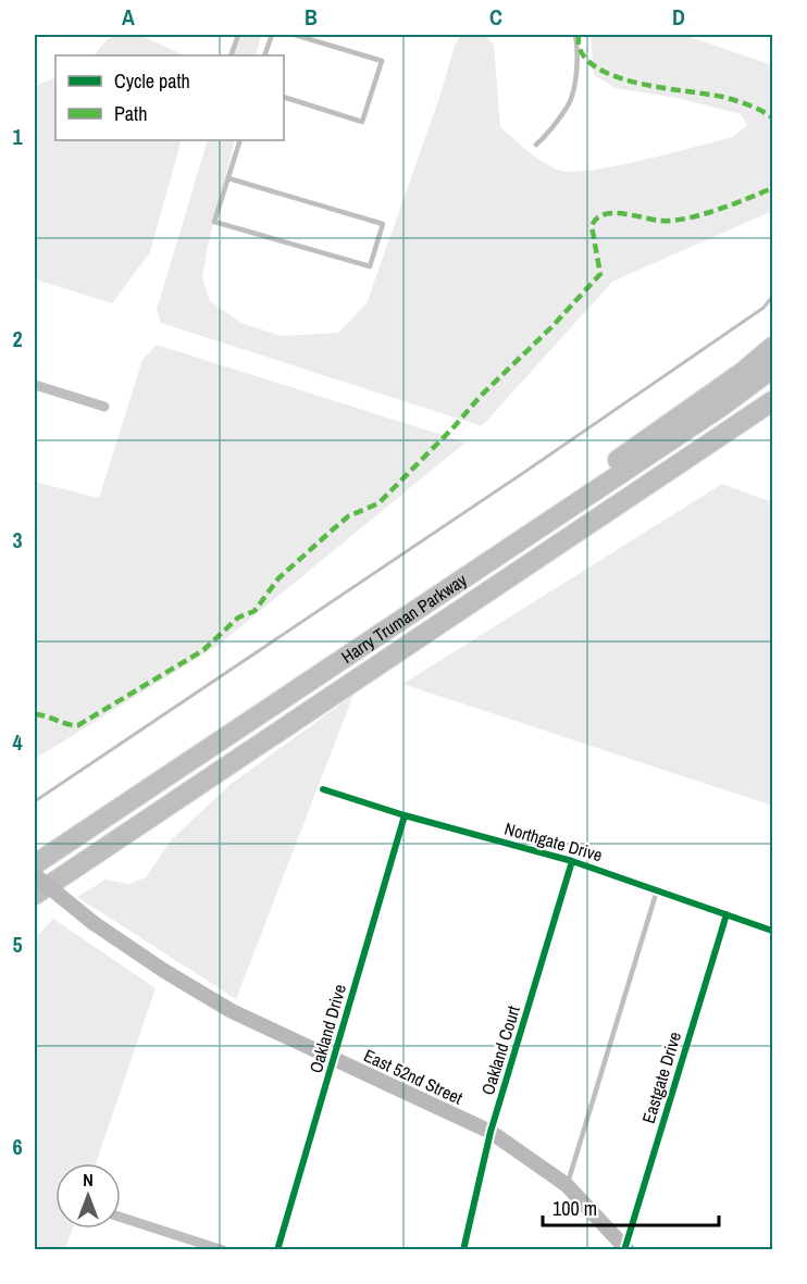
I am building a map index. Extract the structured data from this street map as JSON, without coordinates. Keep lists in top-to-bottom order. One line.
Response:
{"streets":{"highway":["Harry Truman Parkway"],"main road":["East 52nd Street"],"street":["Northgate Drive","Oakland Drive","Oakland Court","Eastgate Drive"]},"crossings":[["Northgate Drive","Oakland Drive"],["Northgate Drive","Oakland Court"],["Northgate Drive","Eastgate Drive"],["Oakland Drive","East 52nd Street"],["Oakland Court","East 52nd Street"],["East 52nd Street","Eastgate Drive"]],"legend":["Cycle path","Path"],"scale_bar":"100 m","north":"top","grid":{"columns":["A","B","C","D"],"rows":["1","2","3","4","5","6"]}}
